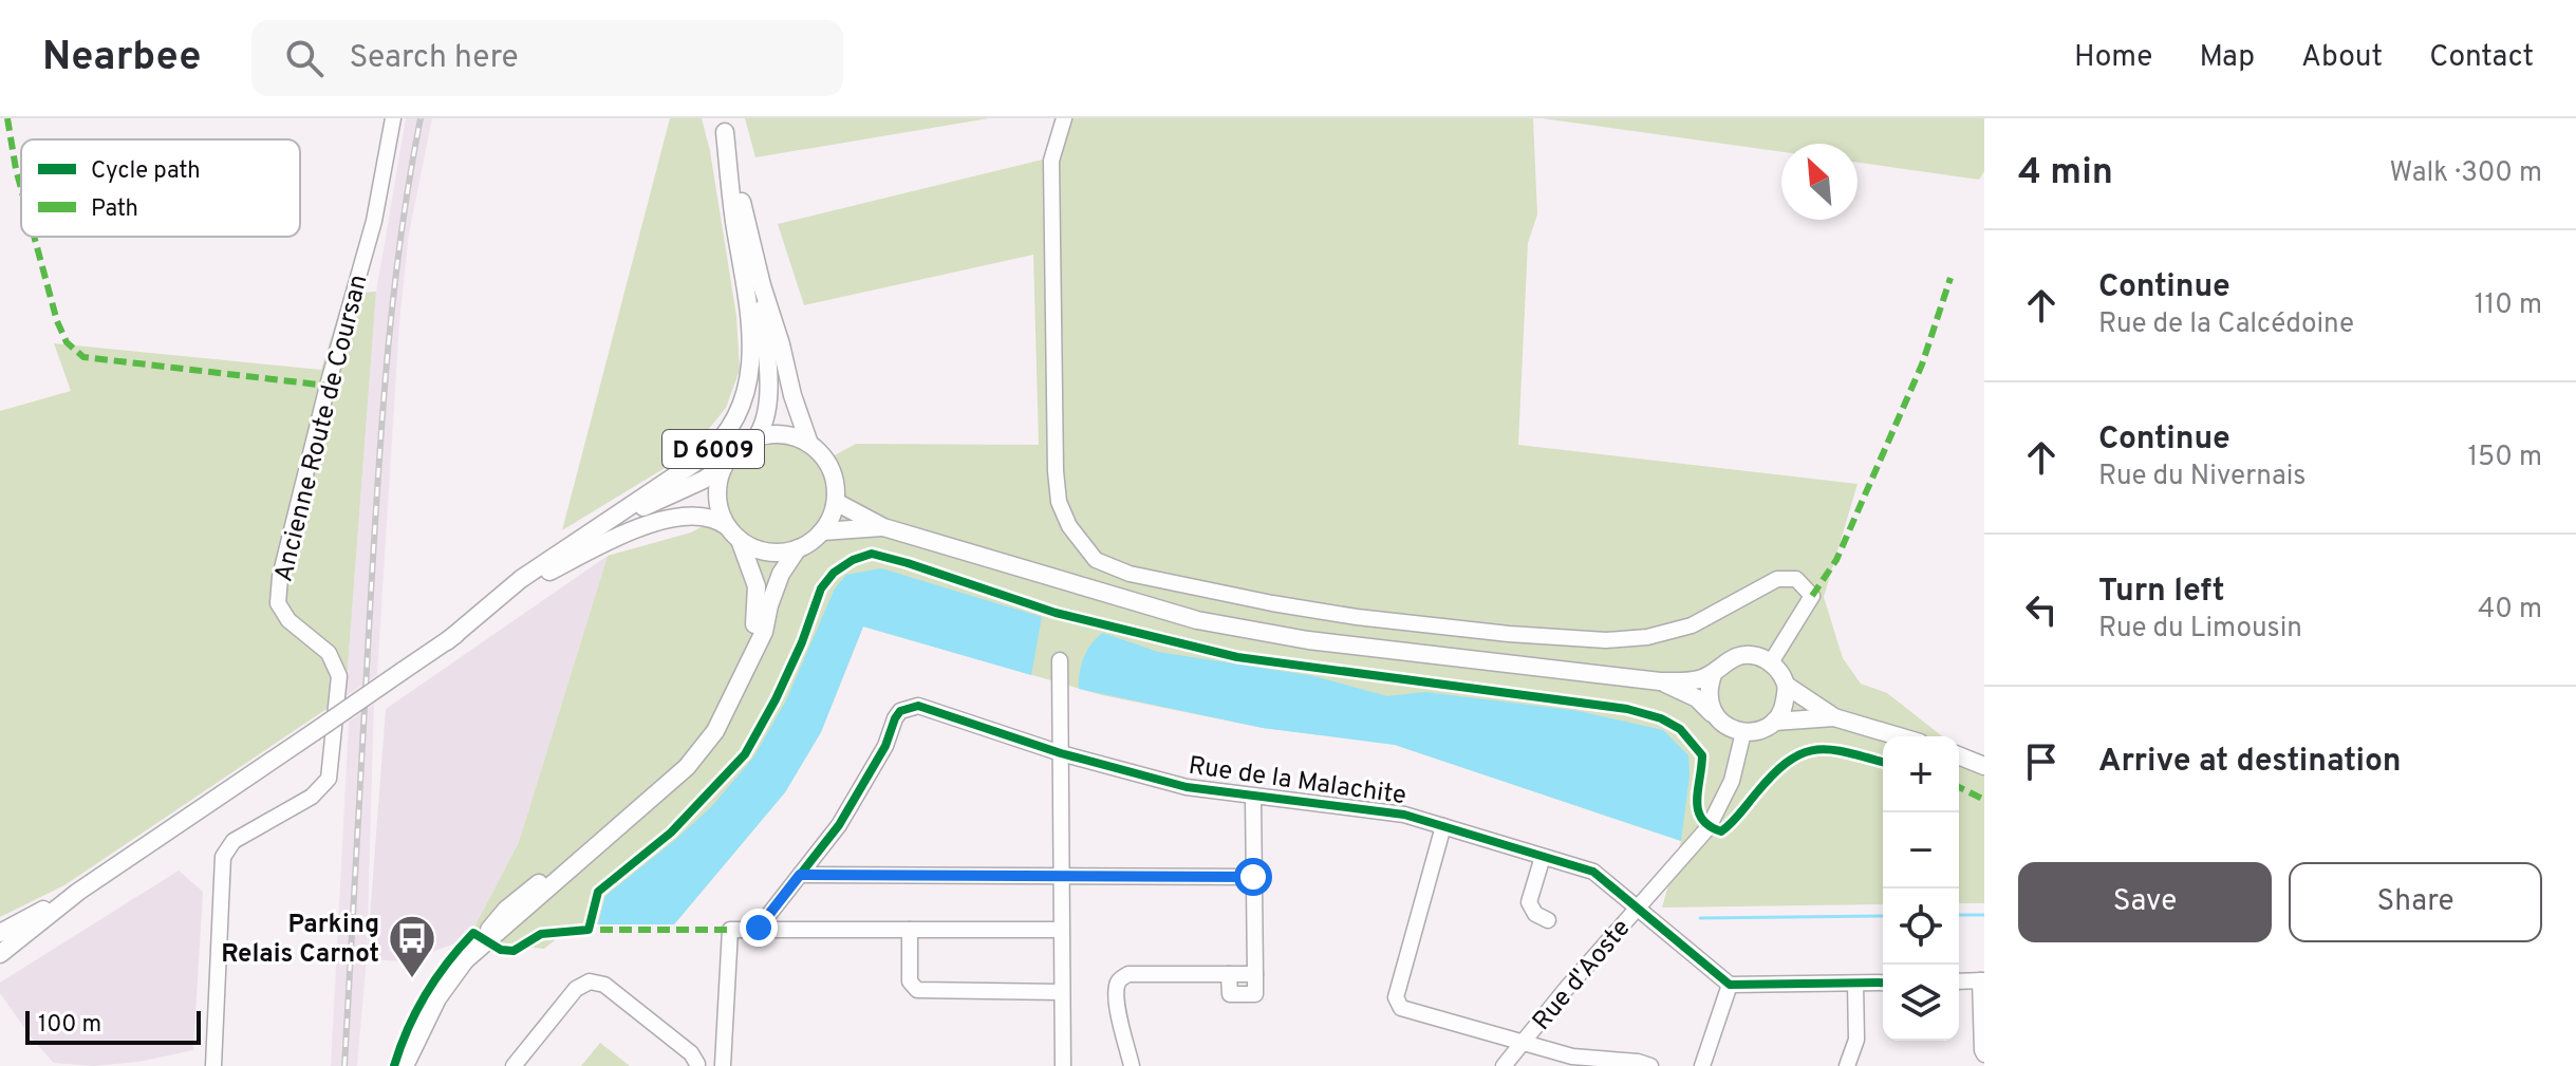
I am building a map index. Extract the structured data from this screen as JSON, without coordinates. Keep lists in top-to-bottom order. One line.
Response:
{"streets":{"main road":["D 6009"],"street":["Ancienne Route de Coursan","Rue de la Malachite","Rue d'Aoste"]},"crossings":[["Rue de la Malachite","Rue d'Aoste"]],"places":{"bus stop":["Parking Relais Carnot"]},"legend":["Cycle path","Path"],"scale_bar":"100 m","north":"top left","page":{"header":"Nearbee","search":"Search here","nav":["Home","Map","About","Contact"],"heading":["4 min","Walk · 300 m"],"list":[["Continue","Rue de la Calcédoine","110 m"],["Continue","Rue du Nivernais","150 m"],["Turn left","Rue du Limousin","40 m"],"Arrive at destination"],"map_buttons":["+","−"],"buttons":["Save","Share"],"scale":"100 m"}}
